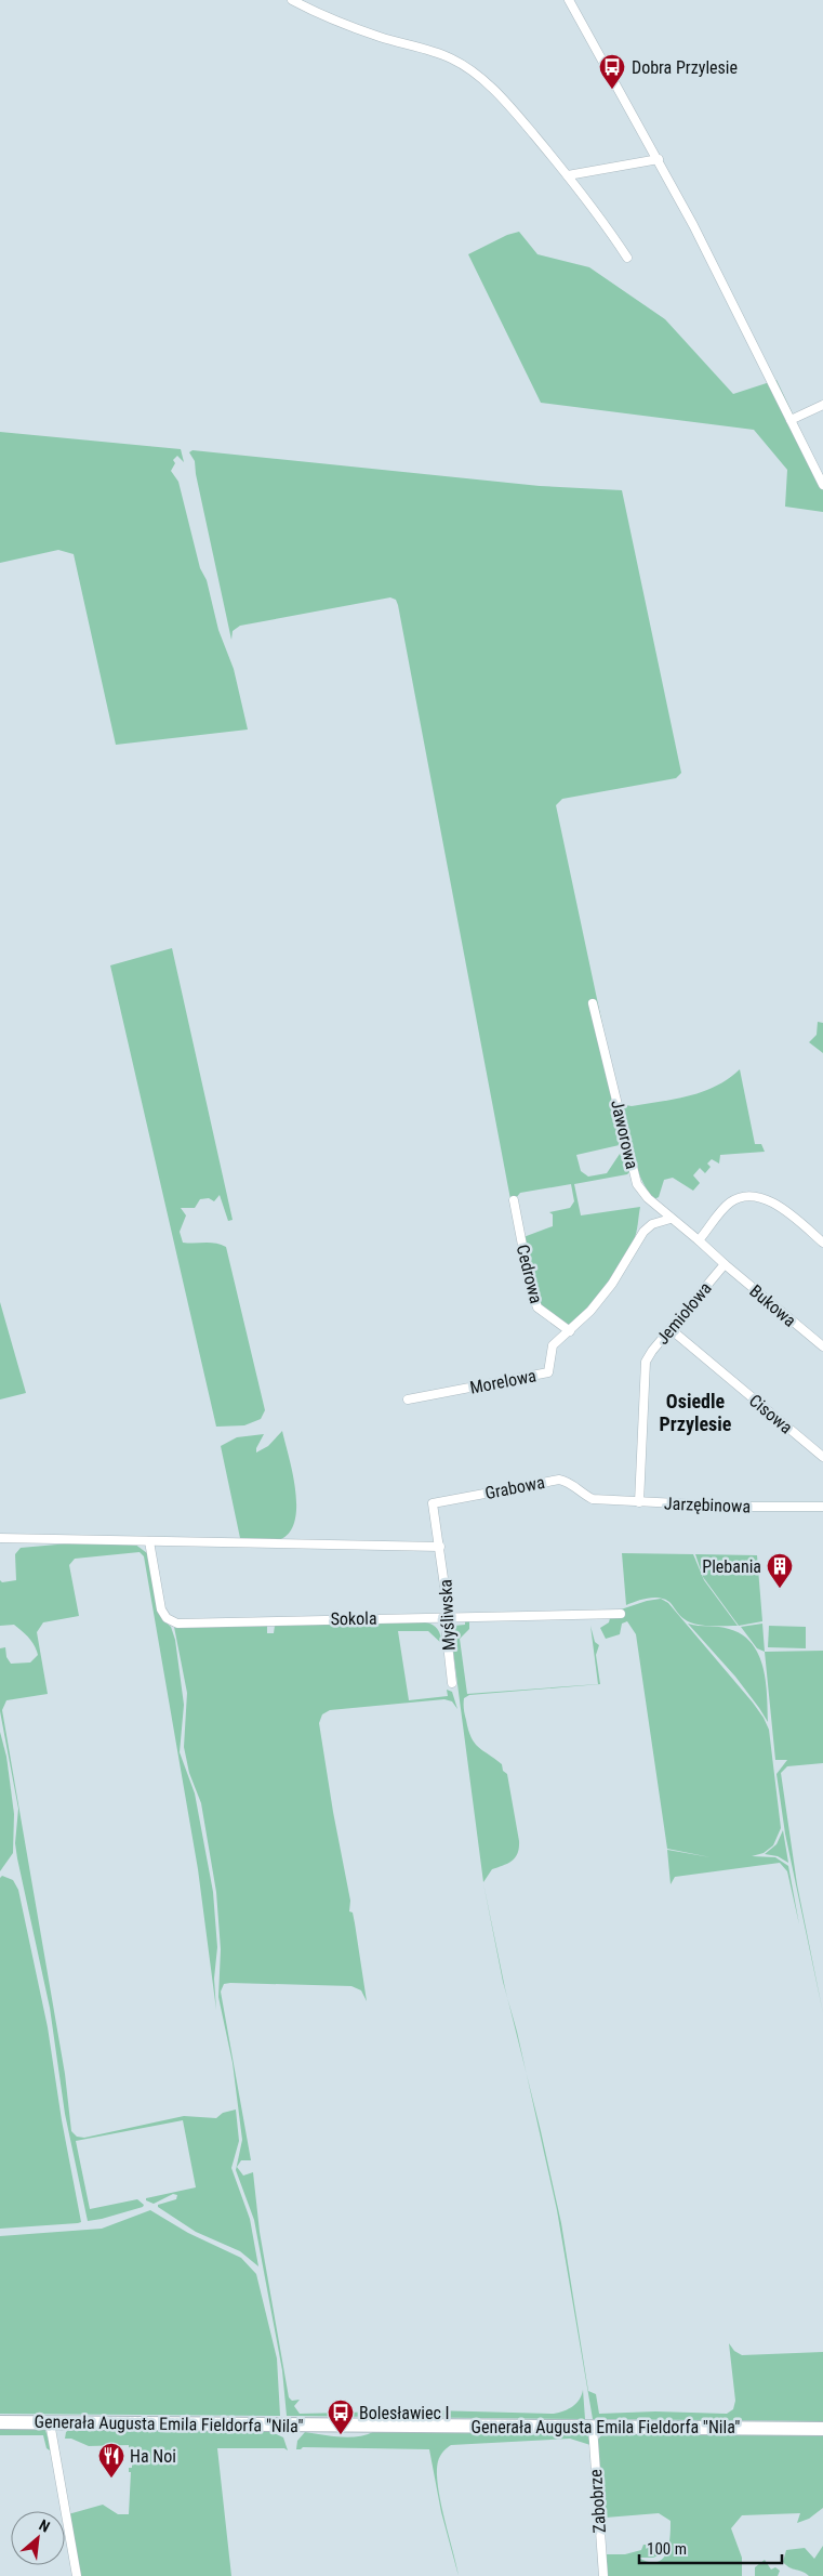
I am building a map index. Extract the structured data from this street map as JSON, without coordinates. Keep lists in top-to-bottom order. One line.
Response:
{"streets":{"main road":["Generała Augusta Emila Fieldorfa \"Nila\""],"street":["Jaworowa","Cedrowa","Bukowa","Jemiołowa","Morelowa","Cisowa","Grabowa","Jarzębinowa","Myśliwska","Sokola","Zabobrze"]},"crossings":[["Cedrowa","Morelowa"],["Bukowa","Jemiołowa"],["Jemiołowa","Cisowa"],["Jemiołowa","Jarzębinowa"],["Grabowa","Jarzębinowa"],["Grabowa","Myśliwska"],["Myśliwska","Sokola"],["Generała Augusta Emila Fieldorfa \"Nila\"","Zabobrze"]],"districts":["Osiedle Przylesie"],"places":{"bus stop":["Dobra Przylesie","Bolesławiec I"],"building":["Plebania"],"restaurant":["Ha Noi"]},"scale_bar":"100 m","north":"top right"}
